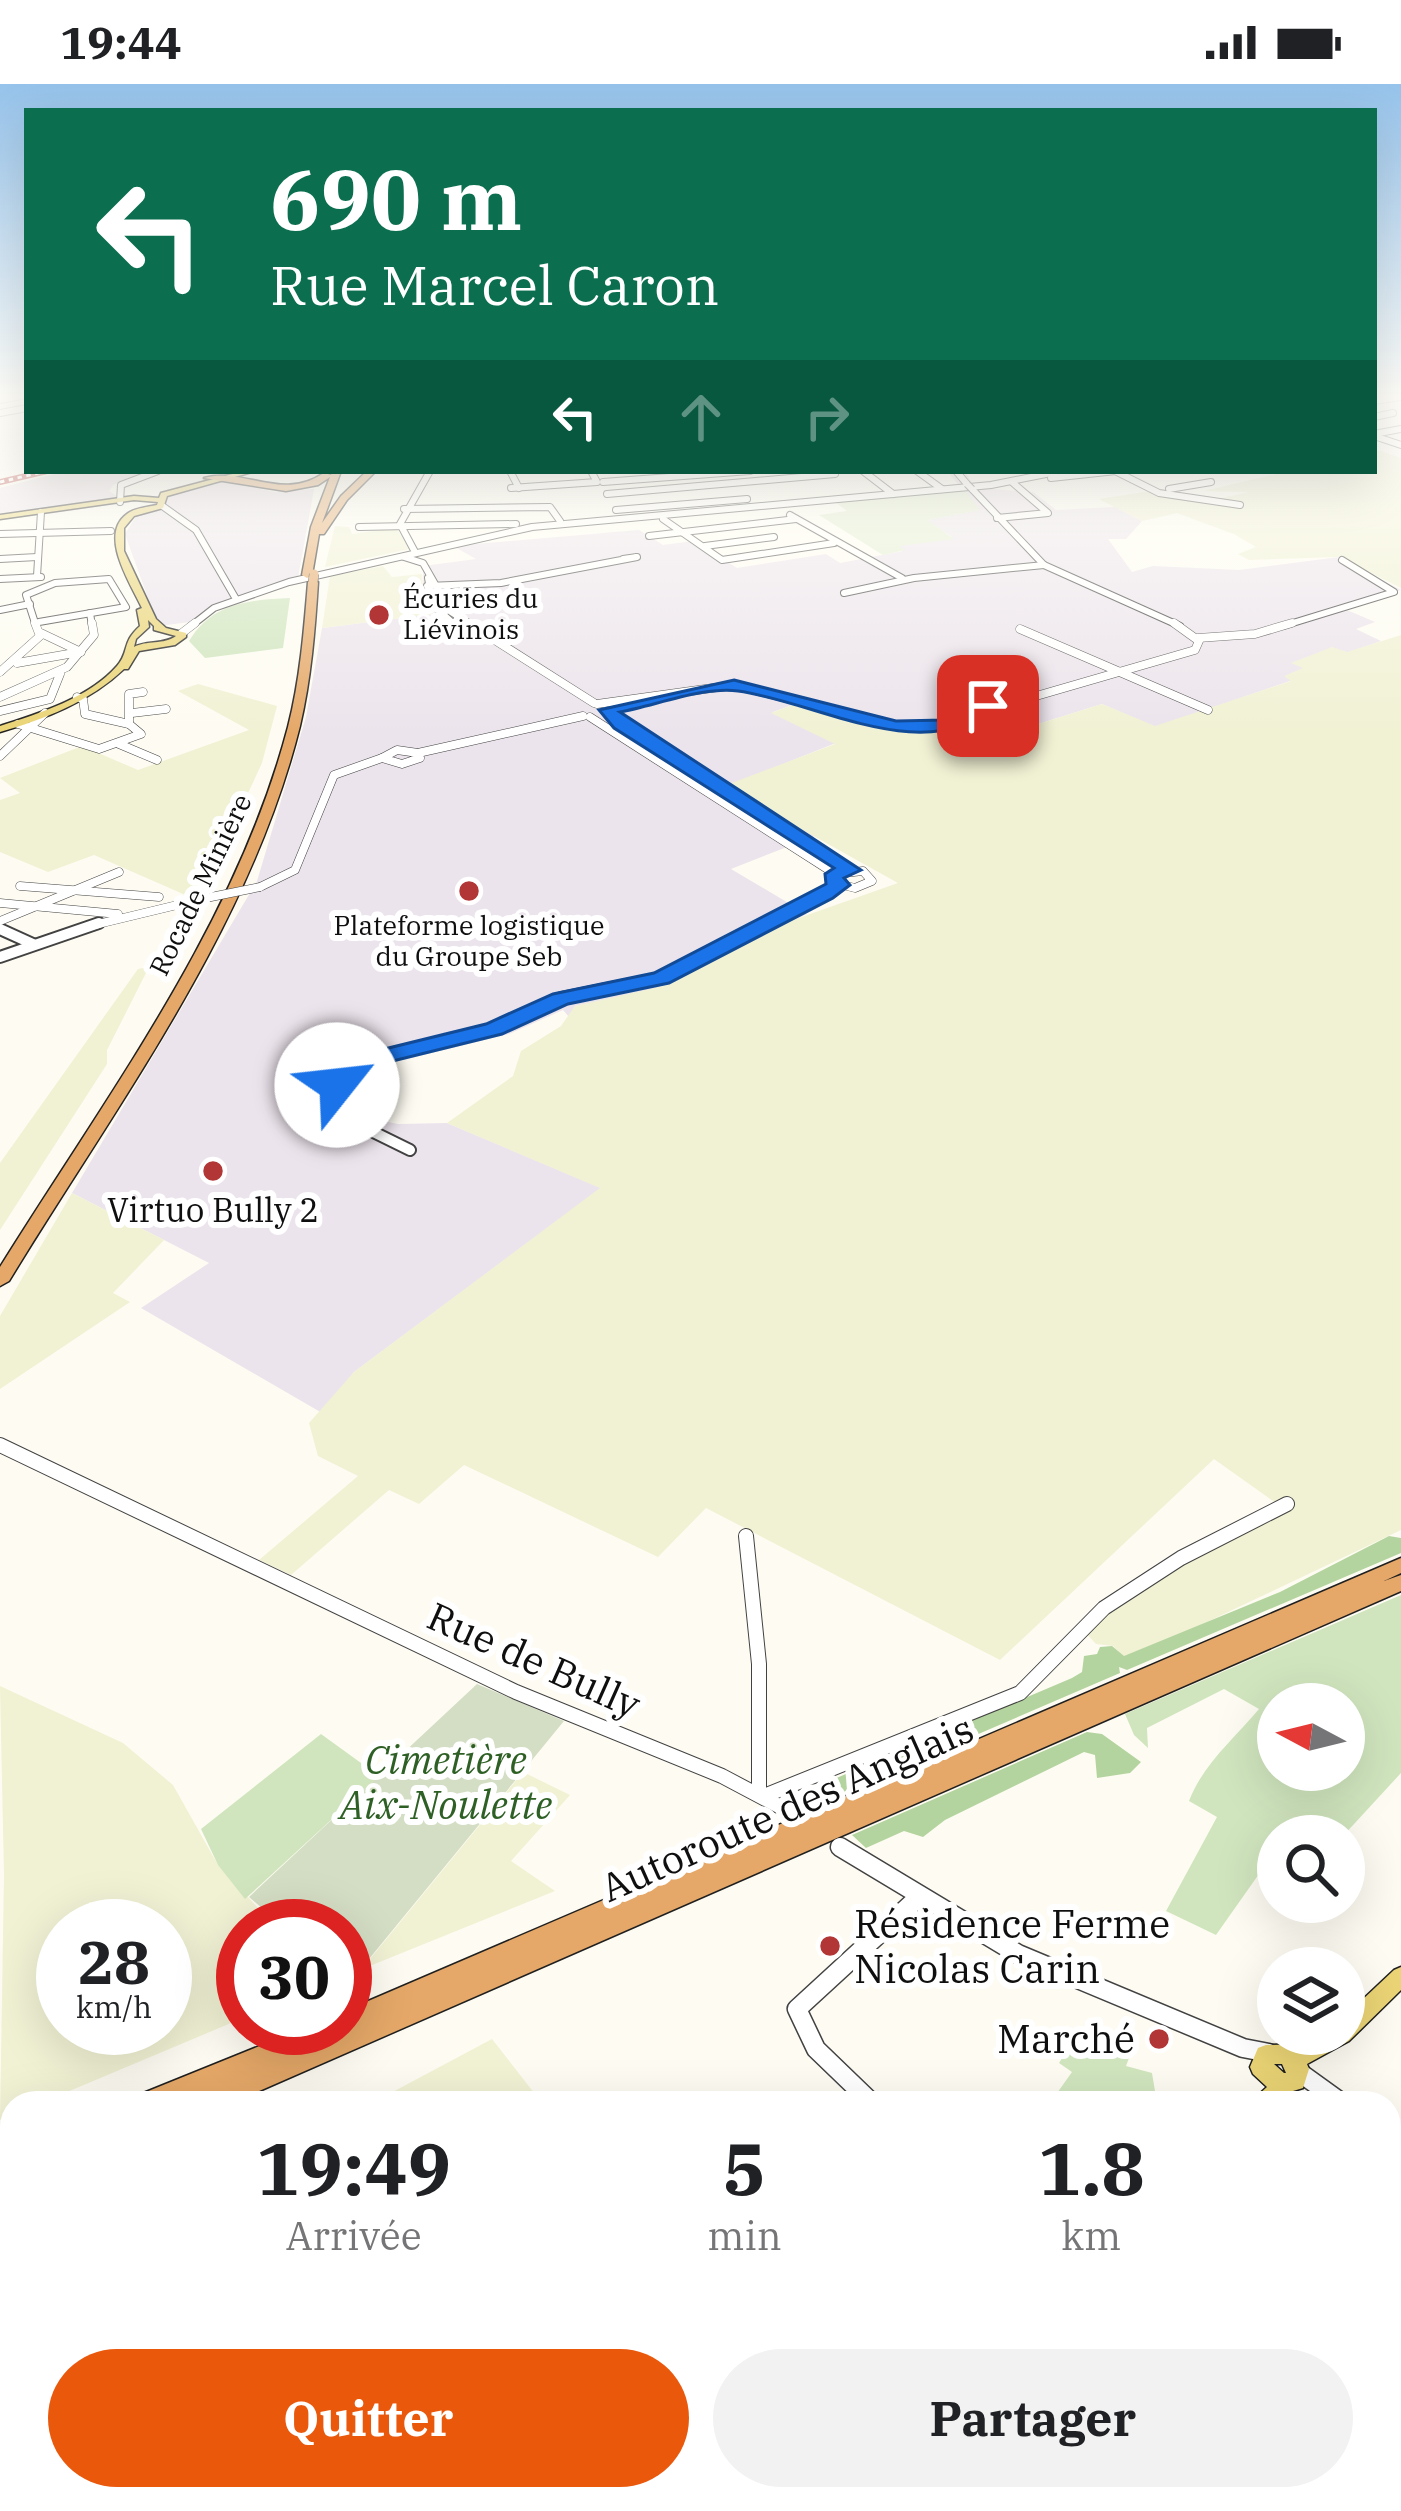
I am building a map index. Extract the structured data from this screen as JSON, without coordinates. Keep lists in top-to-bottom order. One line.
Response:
{"streets":{"highway":["Rocade Minière","Autoroute des Anglais"],"street":["Rue de Bully"]},"parks":["Cimetière Aix-Noulette"],"places":["Écuries du Liévinois","Plateforme logistique du Groupe Seb","Virtuo Bully 2","Résidence Ferme Nicolas Carin","Marché"],"north":"left","page":{"status":"19:44","turn":["690 m","Rue Marcel Caron"],"speed":"28 km/h","limit":"30","eta":["19:49","Arrivée","5","min","1.8","km"],"buttons":["Quitter","Partager"]}}
